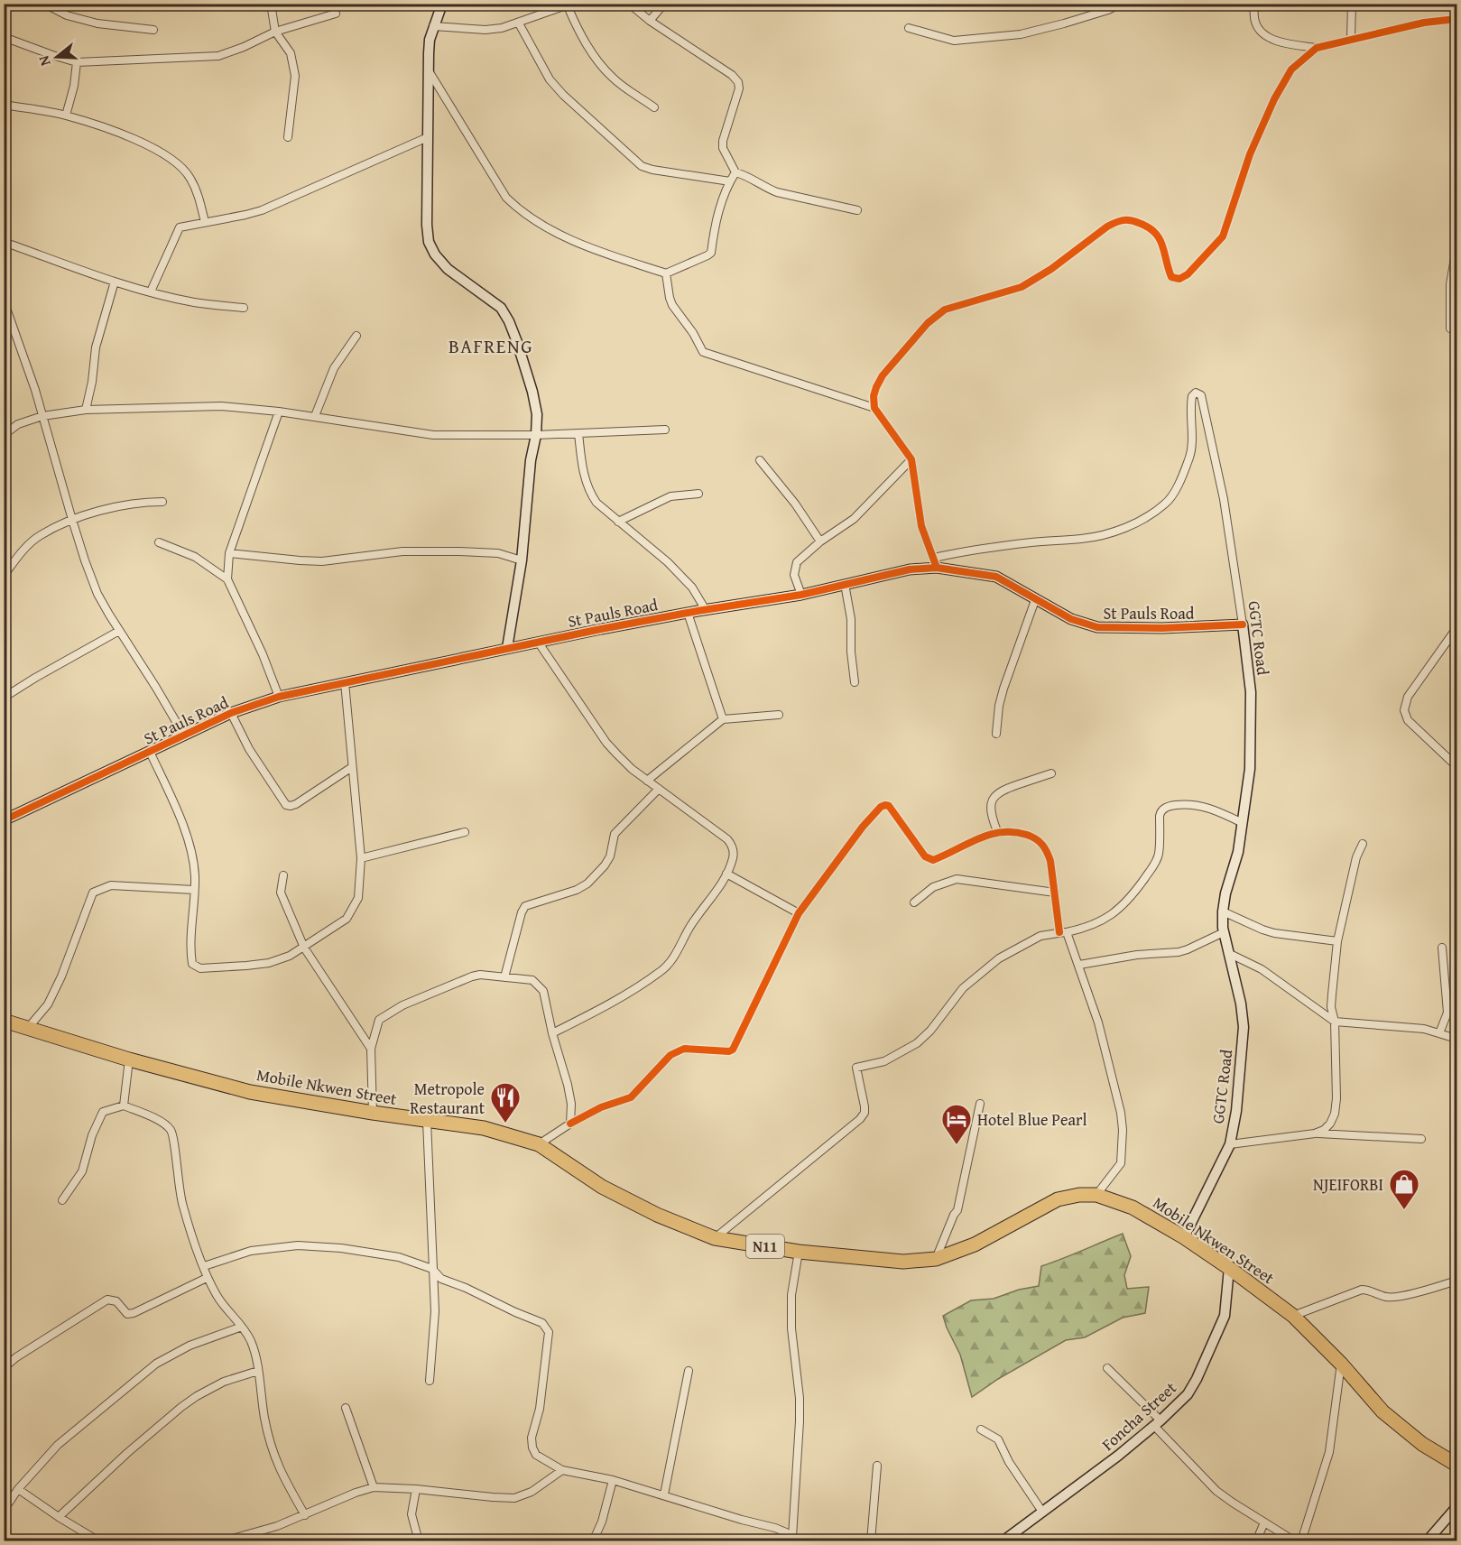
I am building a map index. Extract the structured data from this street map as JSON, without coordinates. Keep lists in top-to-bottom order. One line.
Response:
{"streets":{"highway":["Mobile Nkwen Street","N11"],"street":["St Pauls Road","GGTC Road","Foncha Street"]},"crossings":[["St Pauls Road","GGTC Road"],["GGTC Road","Mobile Nkwen Street"],["Mobile Nkwen Street","Foncha Street"]],"districts":["BAFRENG"],"places":{"restaurant":["Metropole Restaurant"],"hotel":["Hotel Blue Pearl"],"shop":["NJEIFORBI"]},"north":"left"}
